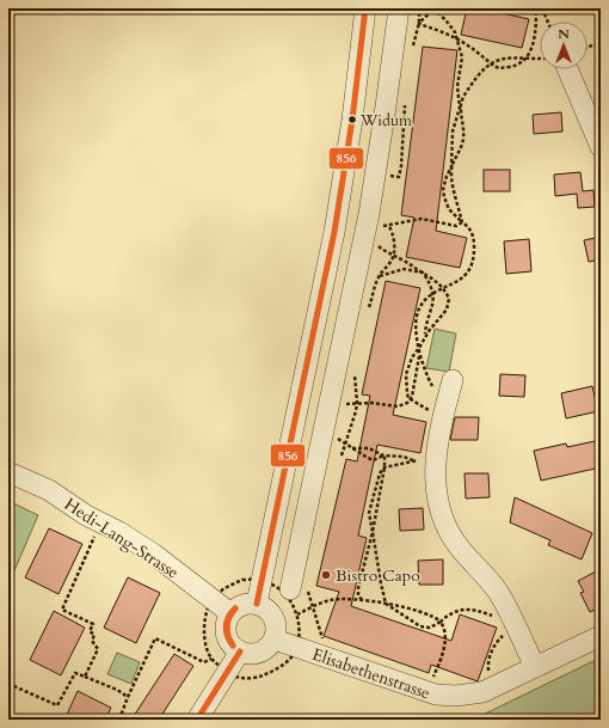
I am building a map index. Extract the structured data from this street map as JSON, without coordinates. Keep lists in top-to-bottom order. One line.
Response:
{"streets":{"street":["Hedi-Lang-Strasse","Elisabethenstrasse"]},"crossings":[["Hedi-Lang-Strasse","Elisabethenstrasse"]],"places":["Widum","Bistro Capo"],"lines":["transit line 856"],"north":"top"}
